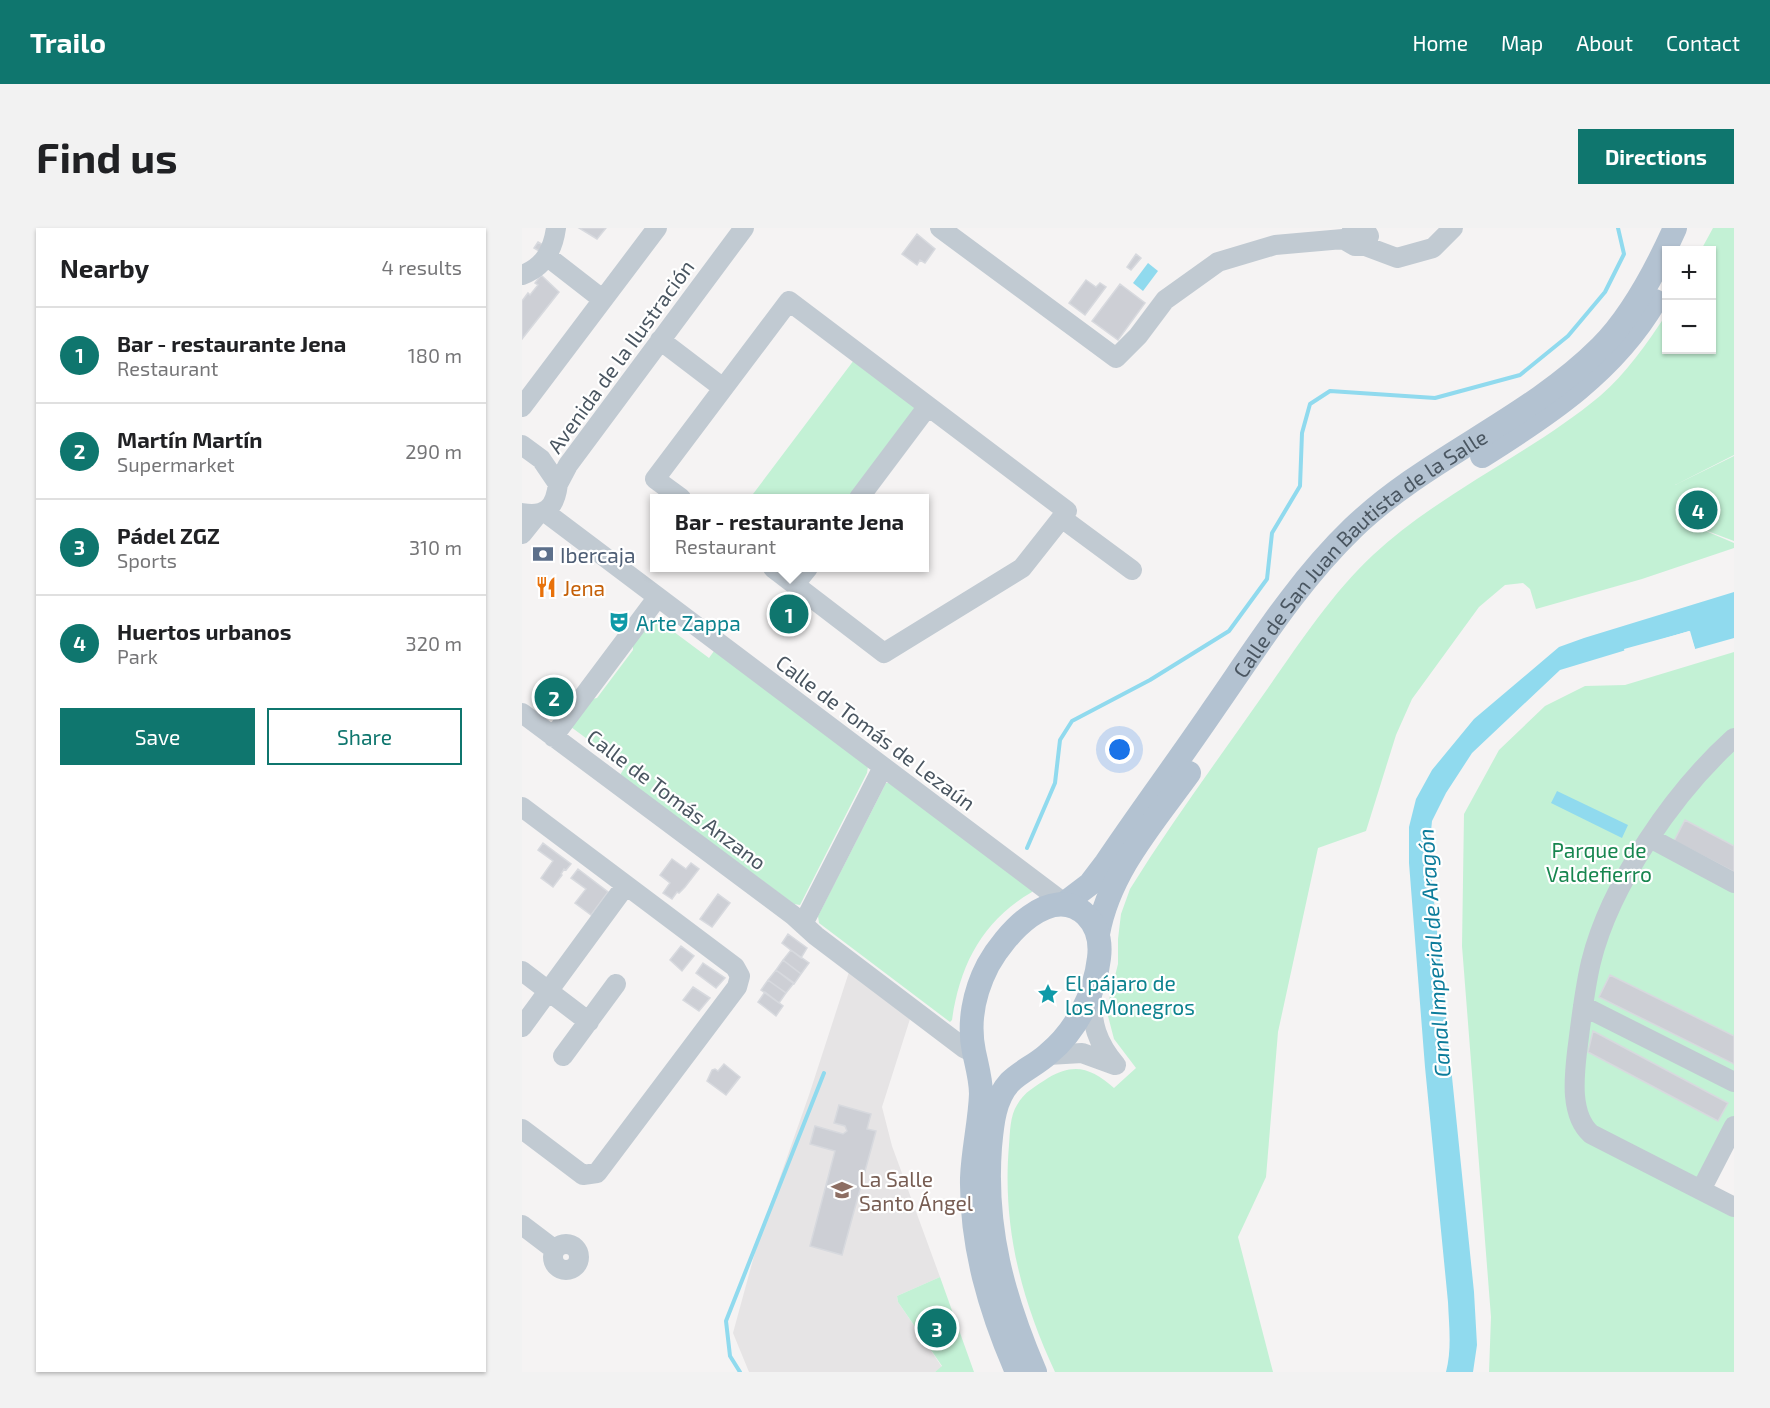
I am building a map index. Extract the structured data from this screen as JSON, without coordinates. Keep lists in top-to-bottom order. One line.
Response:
{"streets":{"main road":["Calle de San Juan Bautista de la Salle"],"street":["Avenida de la Ilustración","Calle de Tomás de Lezaún","Calle de Tomás Anzano"]},"crossings":[["Avenida de la Ilustración","Calle de Tomás de Lezaún"],["Calle de San Juan Bautista de la Salle","Calle de Tomás de Lezaún"],["Calle de San Juan Bautista de la Salle","Calle de Tomás Anzano"],["Calle de Tomás de Lezaún","Calle de Tomás Anzano"]],"water":["Canal Imperial de Aragón"],"parks":["Parque de Valdefierro"],"places":{"bank":["Ibercaja"],"restaurant":["Jena"],"theatre":["Arte Zappa"],"place":["El pájaro de los Monegros"],"school or university":["La Salle Santo Ángel"]},"page":{"header":"Trailo","nav":["Home","Map","About","Contact"],"buttons":["Directions",["Save","Share"]],"title":"Find us","heading":["Nearby","4 results"],"map_buttons":["+","−"],"list":[{"mark":"1","name":"Bar - restaurante Jena","note":"Restaurant","value":"180 m"},{"mark":"2","name":"Martín Martín","note":"Supermarket","value":"290 m"},{"mark":"3","name":"Pádel ZGZ","note":"Sports","value":"310 m"},{"mark":"4","name":"Huertos urbanos","note":"Park","value":"320 m"}],"pins":["4","1","2","3"],"popup":["Bar - restaurante Jena","Restaurant"]}}
